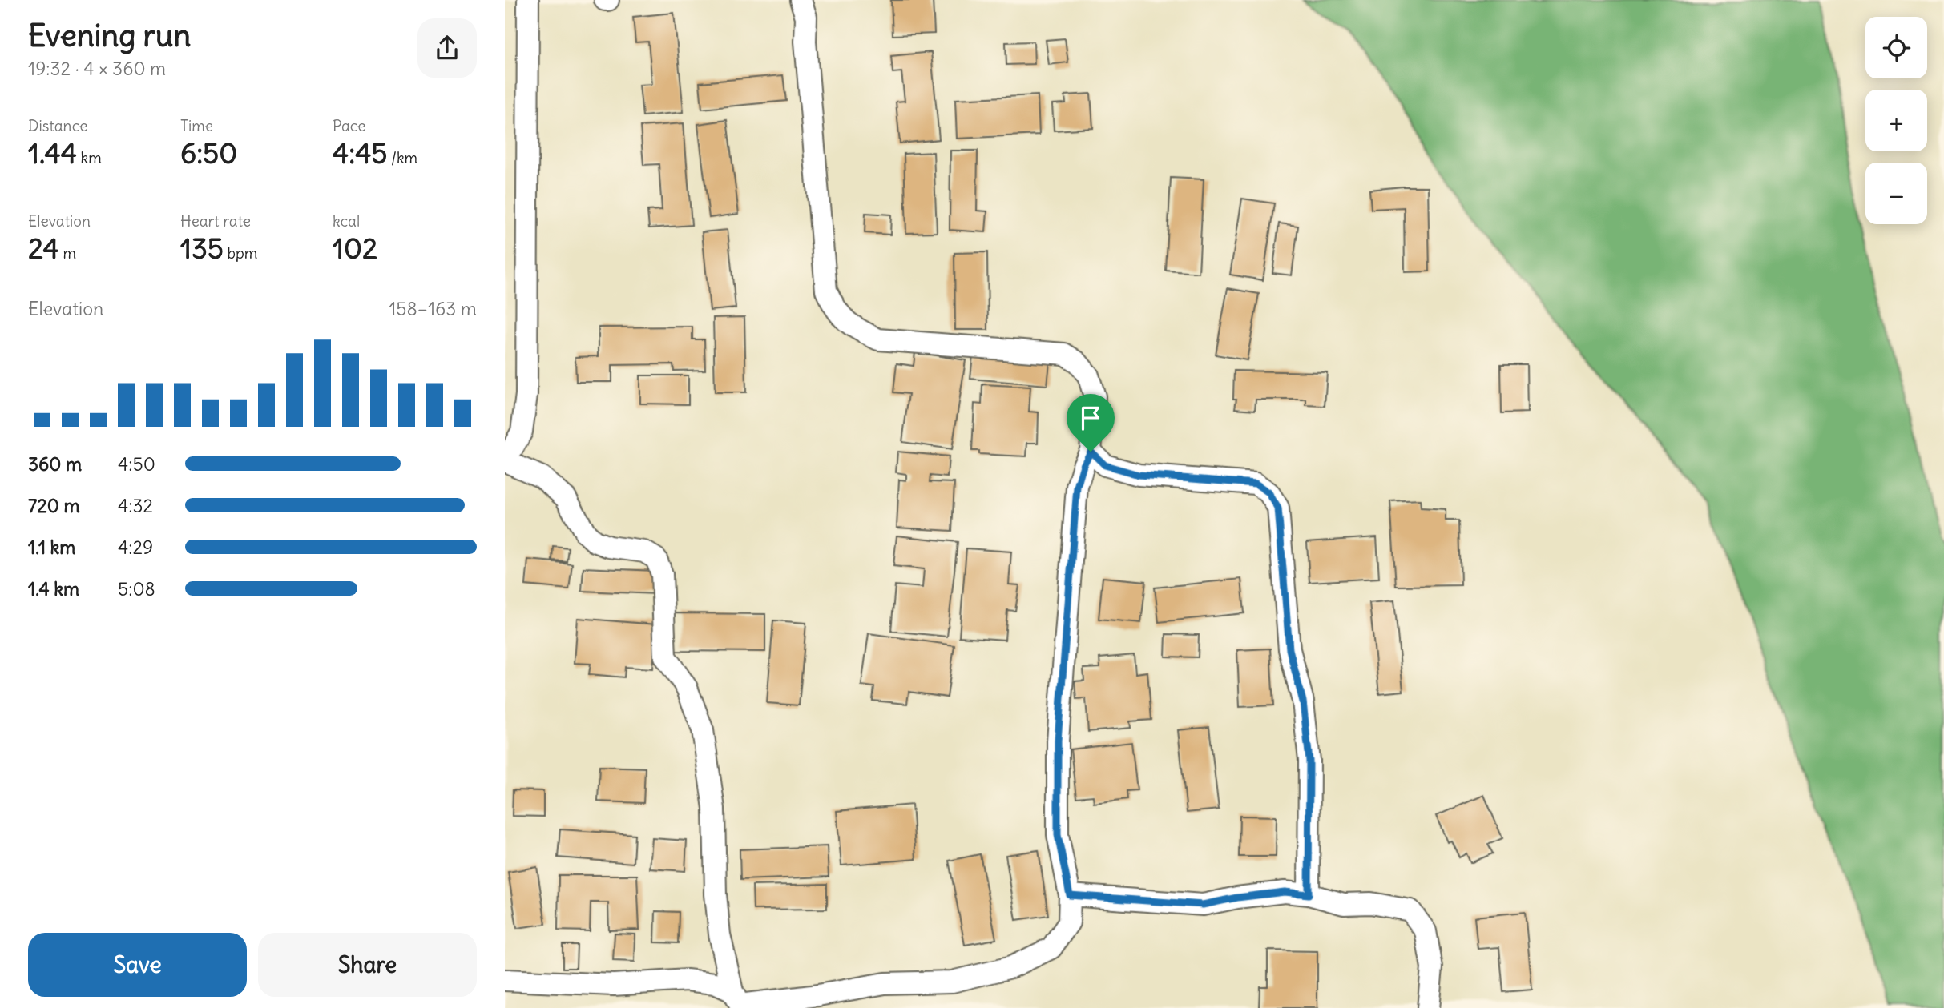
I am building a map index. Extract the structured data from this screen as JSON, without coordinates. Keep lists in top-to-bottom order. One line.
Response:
{"page":{"heading":["Evening run","19:32 · 4 × 360 m"],"map_buttons":["+","−"],"stats":[["Distance","1.44 km"],["Time","6:50"],["Pace","4:45 /km"],["Elevation","24 m"],["Heart rate","135 bpm"],["kcal","102"]],"chart":["Elevation","158–163 m"],"list":[{"name":"360 m","note":"4:50"},{"name":"720 m","note":"4:32"},{"name":"1.1 km","note":"4:29"},{"name":"1.4 km","note":"5:08"}],"buttons":["Save","Share"]}}
